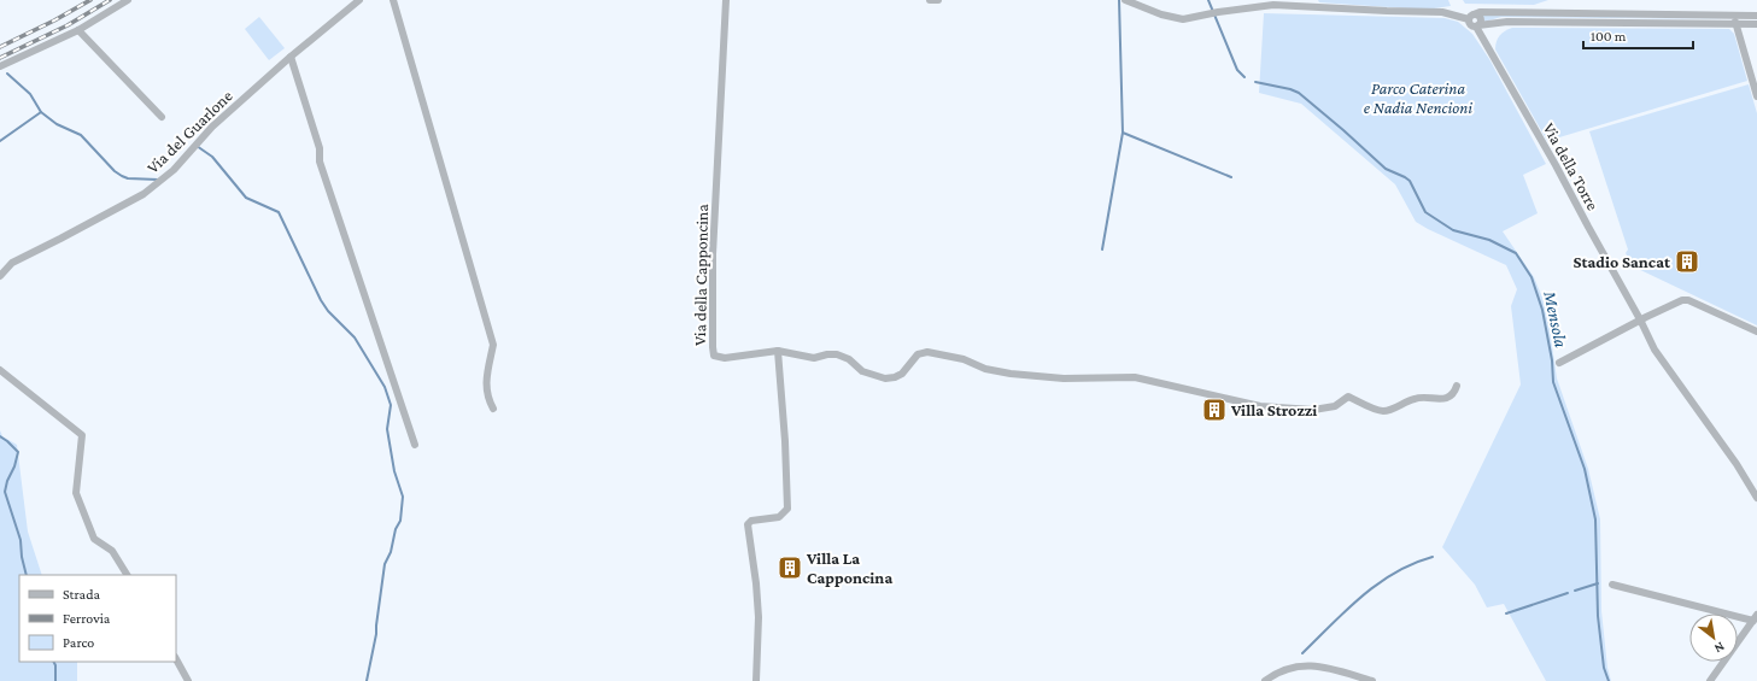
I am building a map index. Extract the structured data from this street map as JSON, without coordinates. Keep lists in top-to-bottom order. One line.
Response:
{"streets":{"street":["Via del Guarlone","Via della Torre","Via della Capponcina"]},"water":["Mensola"],"parks":["Parco Caterina e Nadia Nencioni"],"places":{"building":["Stadio Sancat","Villa Strozzi","Villa La Capponcina"]},"legend":["Strada","Ferrovia","Parco"],"scale_bar":"100 m","north":"bottom right"}
